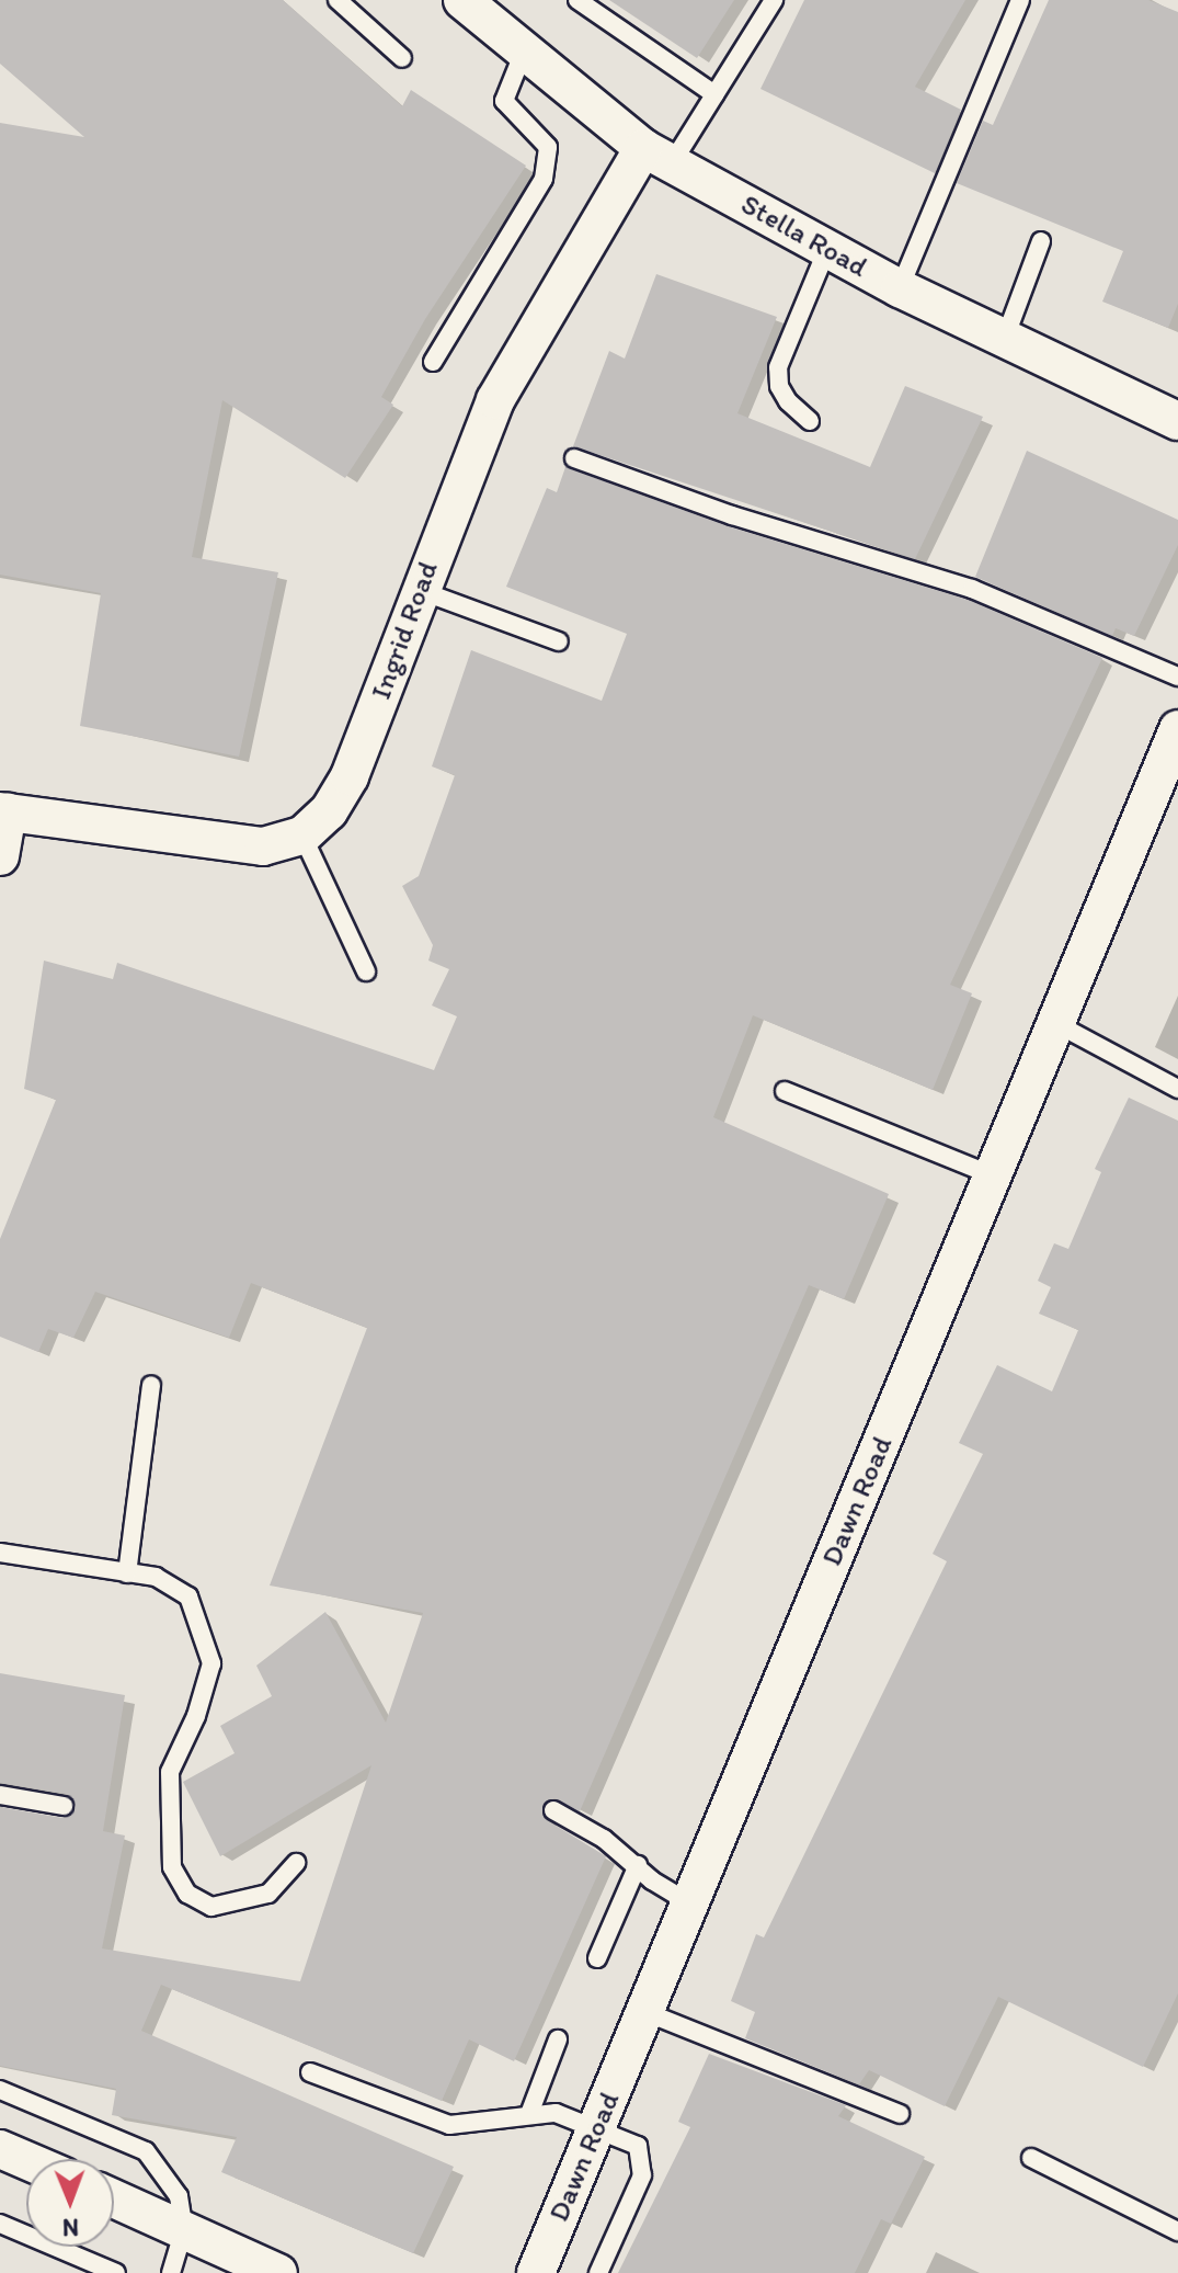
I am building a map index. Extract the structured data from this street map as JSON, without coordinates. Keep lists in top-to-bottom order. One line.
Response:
{"streets":{"street":["Stella Road","Ingrid Road","Dawn Road"]},"crossings":[["Stella Road","Ingrid Road"]],"north":"bottom"}
